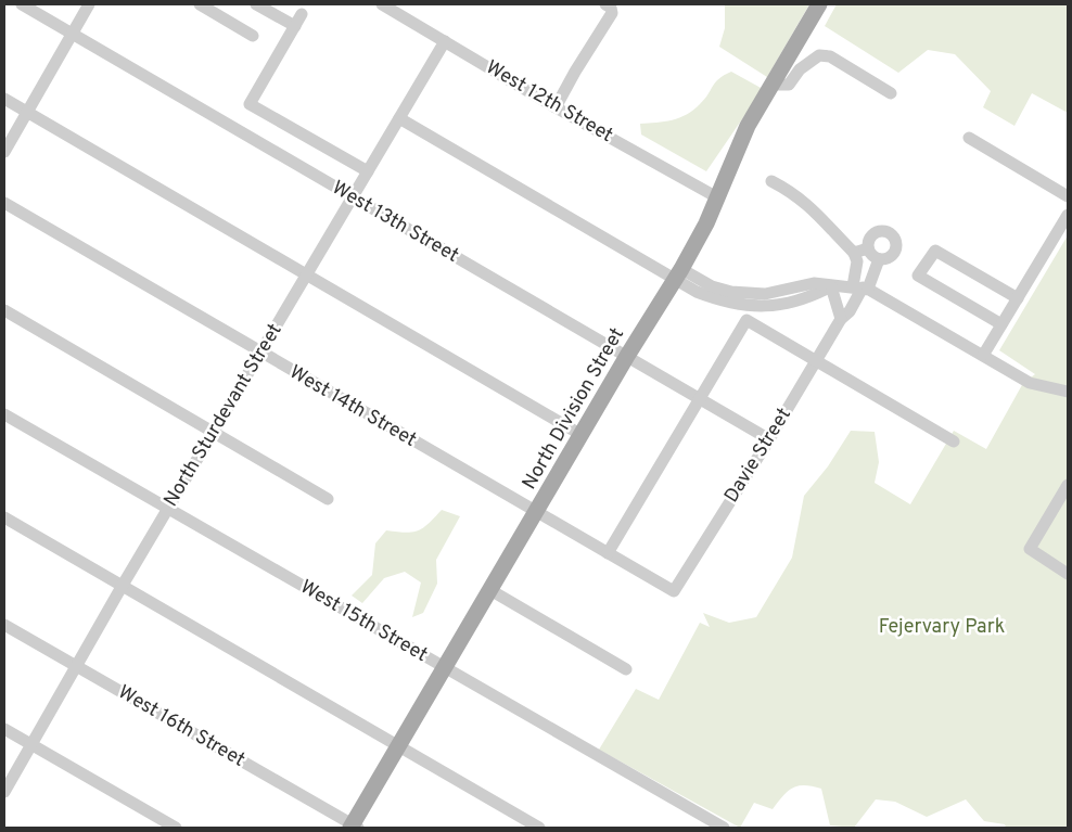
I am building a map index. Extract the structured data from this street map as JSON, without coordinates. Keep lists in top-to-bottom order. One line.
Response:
{"streets":{"main road":["North Division Street"],"street":["West 12th Street","West 13th Street","West 14th Street","North Sturdevant Street","Davie Street","West 15th Street","West 16th Street"]},"crossings":[["West 12th Street","North Division Street"],["West 12th Street","North Sturdevant Street"],["West 13th Street","North Division Street"],["West 13th Street","North Sturdevant Street"],["West 13th Street","Davie Street"],["West 14th Street","North Division Street"],["West 14th Street","North Sturdevant Street"],["West 14th Street","Davie Street"],["North Division Street","West 15th Street"],["North Division Street","West 16th Street"],["North Sturdevant Street","West 15th Street"],["North Sturdevant Street","West 16th Street"]],"parks":["Fejervary Park"]}
